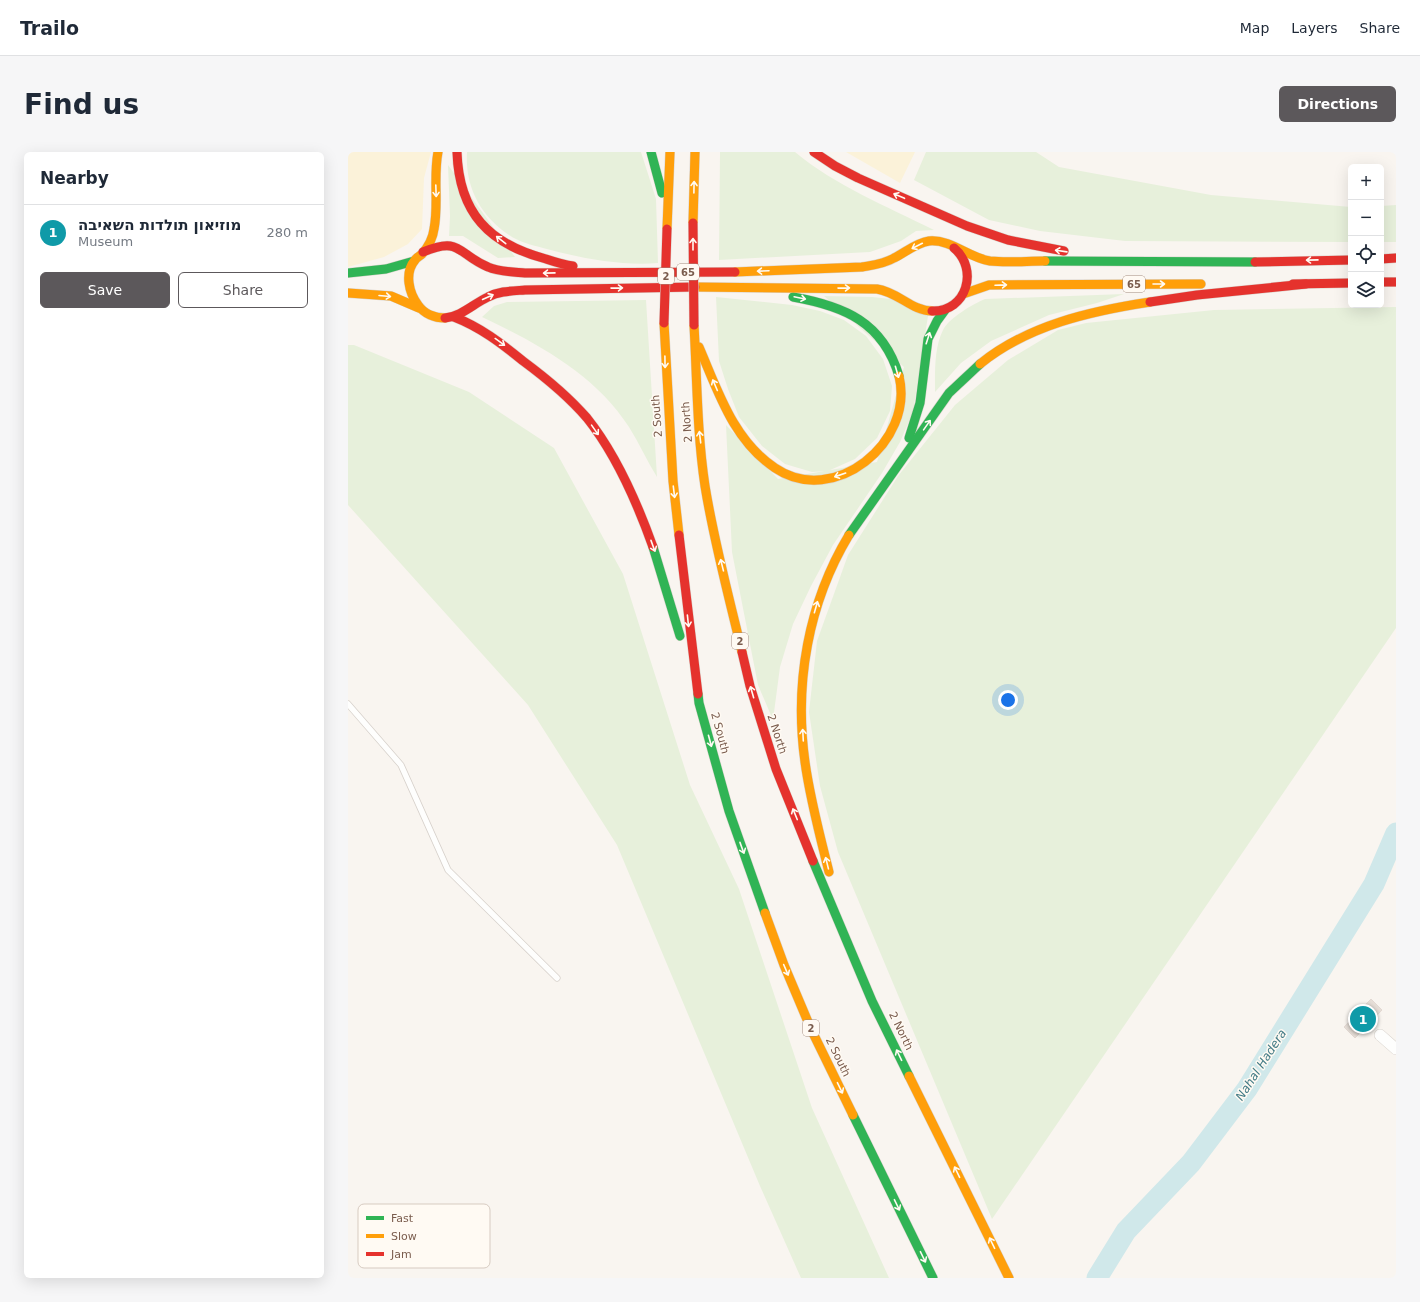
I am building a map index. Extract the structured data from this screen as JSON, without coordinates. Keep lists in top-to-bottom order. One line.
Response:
{"streets":{"main road":["65","2","2 South","2 North"]},"one_way":["2 North"],"water":["Nahal Hadera"],"legend":["Fast","Slow","Jam"],"page":{"header":"Trailo","nav":["Map","Layers","Share"],"buttons":["Directions",["Save","Share"]],"title":"Find us","heading":"Nearby","map_buttons":["+","−"],"list":[{"mark":"1","name":"מוזיאון תולדות השאיבה","note":"Museum","value":"280 m"}],"pins":"1"}}
